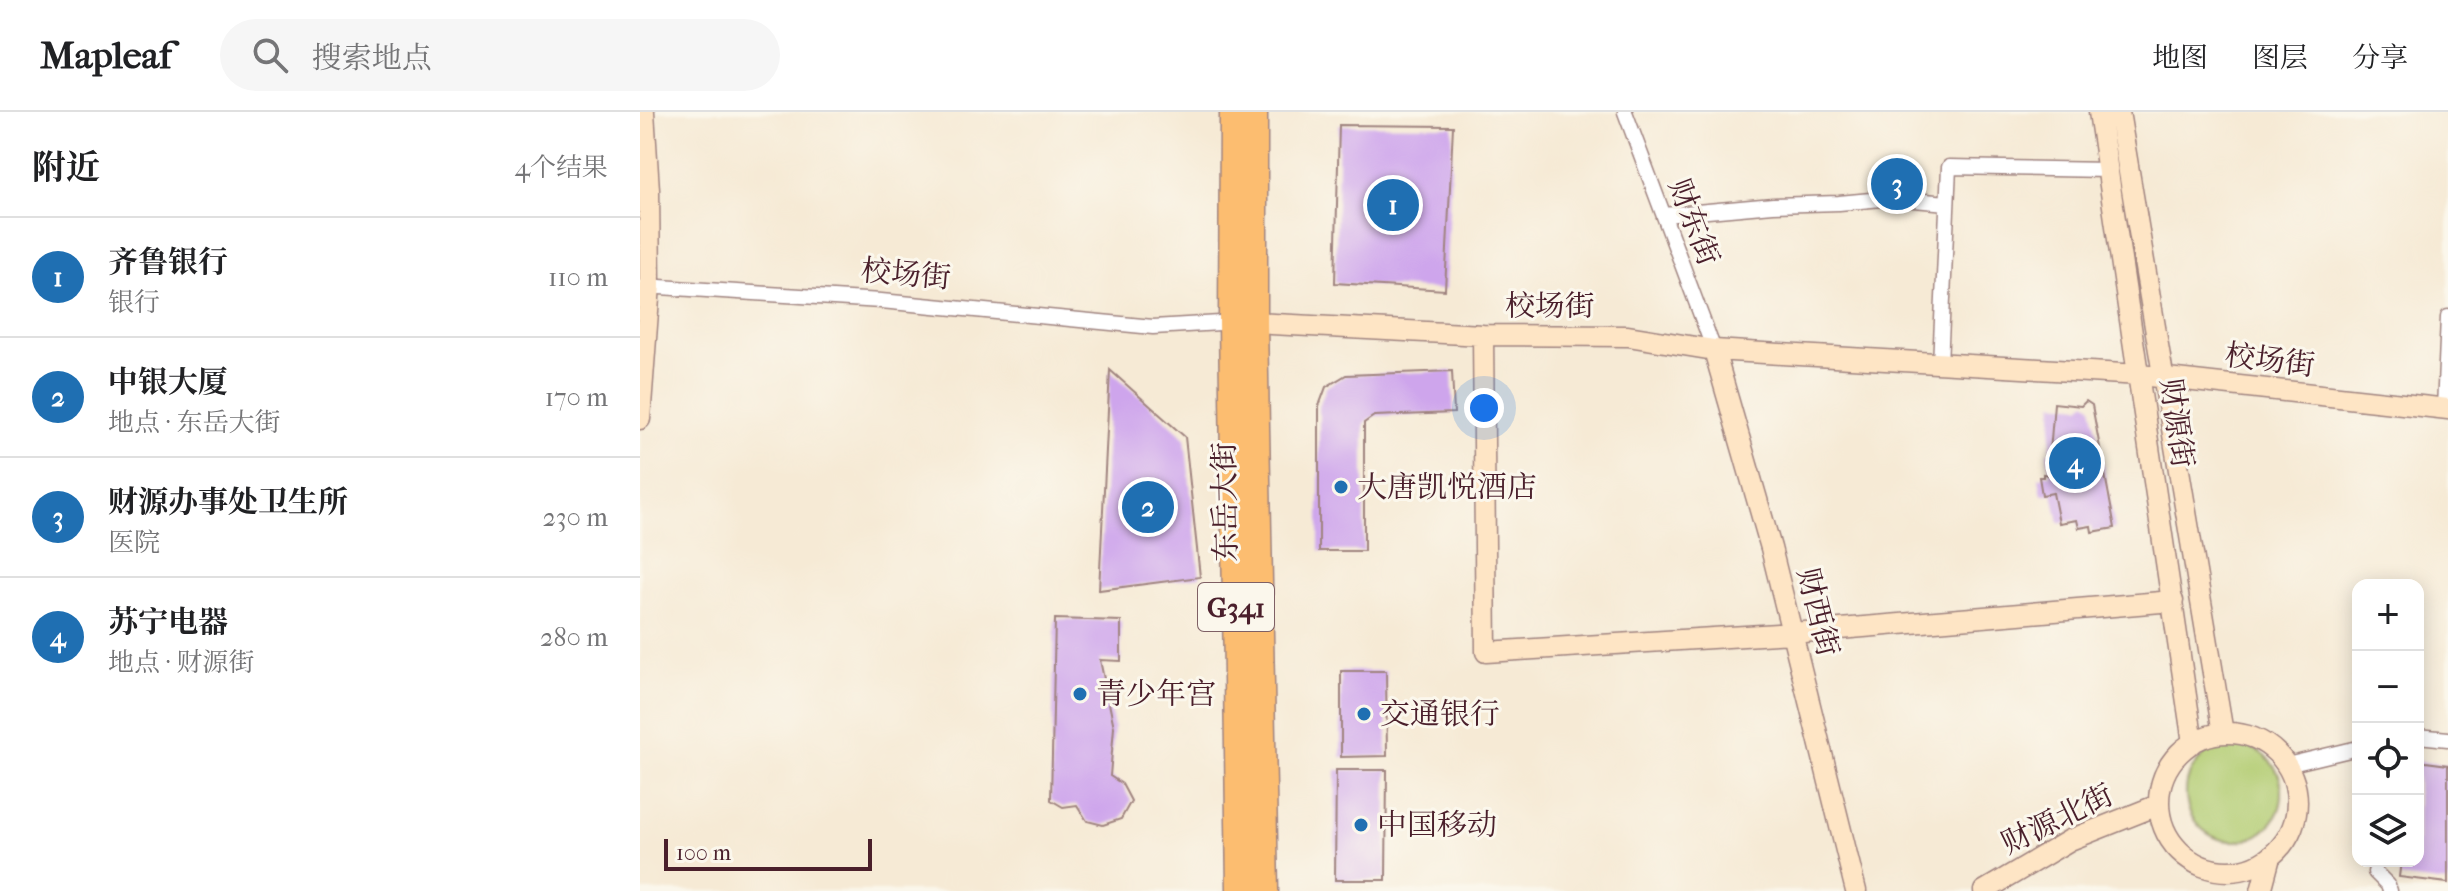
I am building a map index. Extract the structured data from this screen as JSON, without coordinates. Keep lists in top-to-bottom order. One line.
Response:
{"streets":{"highway":["东岳大街","G341"],"street":["财东街","校场街","财源街","财西街","财源北街"]},"crossings":[["财东街","校场街"],["财东街","财西街"],["校场街","财源街"],["校场街","东岳大街"],["校场街","财西街"],["财源街","财源北街"]],"places":["大唐凯悦酒店","青少年宫","交通银行","中国移动"],"scale_bar":"100 m","page":{"header":"Mapleaf","search":"搜索地点","nav":["地图","图层","分享"],"heading":["附近","4个结果"],"pins":["3","1","4","2"],"list":[{"mark":"1","name":"齐鲁银行","note":"银行","value":"110 m"},{"mark":"2","name":"中银大厦","note":"地点 · 东岳大街","value":"170 m"},{"mark":"3","name":"财源办事处卫生所","note":"医院","value":"230 m"},{"mark":"4","name":"苏宁电器","note":"地点 · 财源街","value":"280 m"}],"map_buttons":["+","−"],"scale":"100 m"}}
